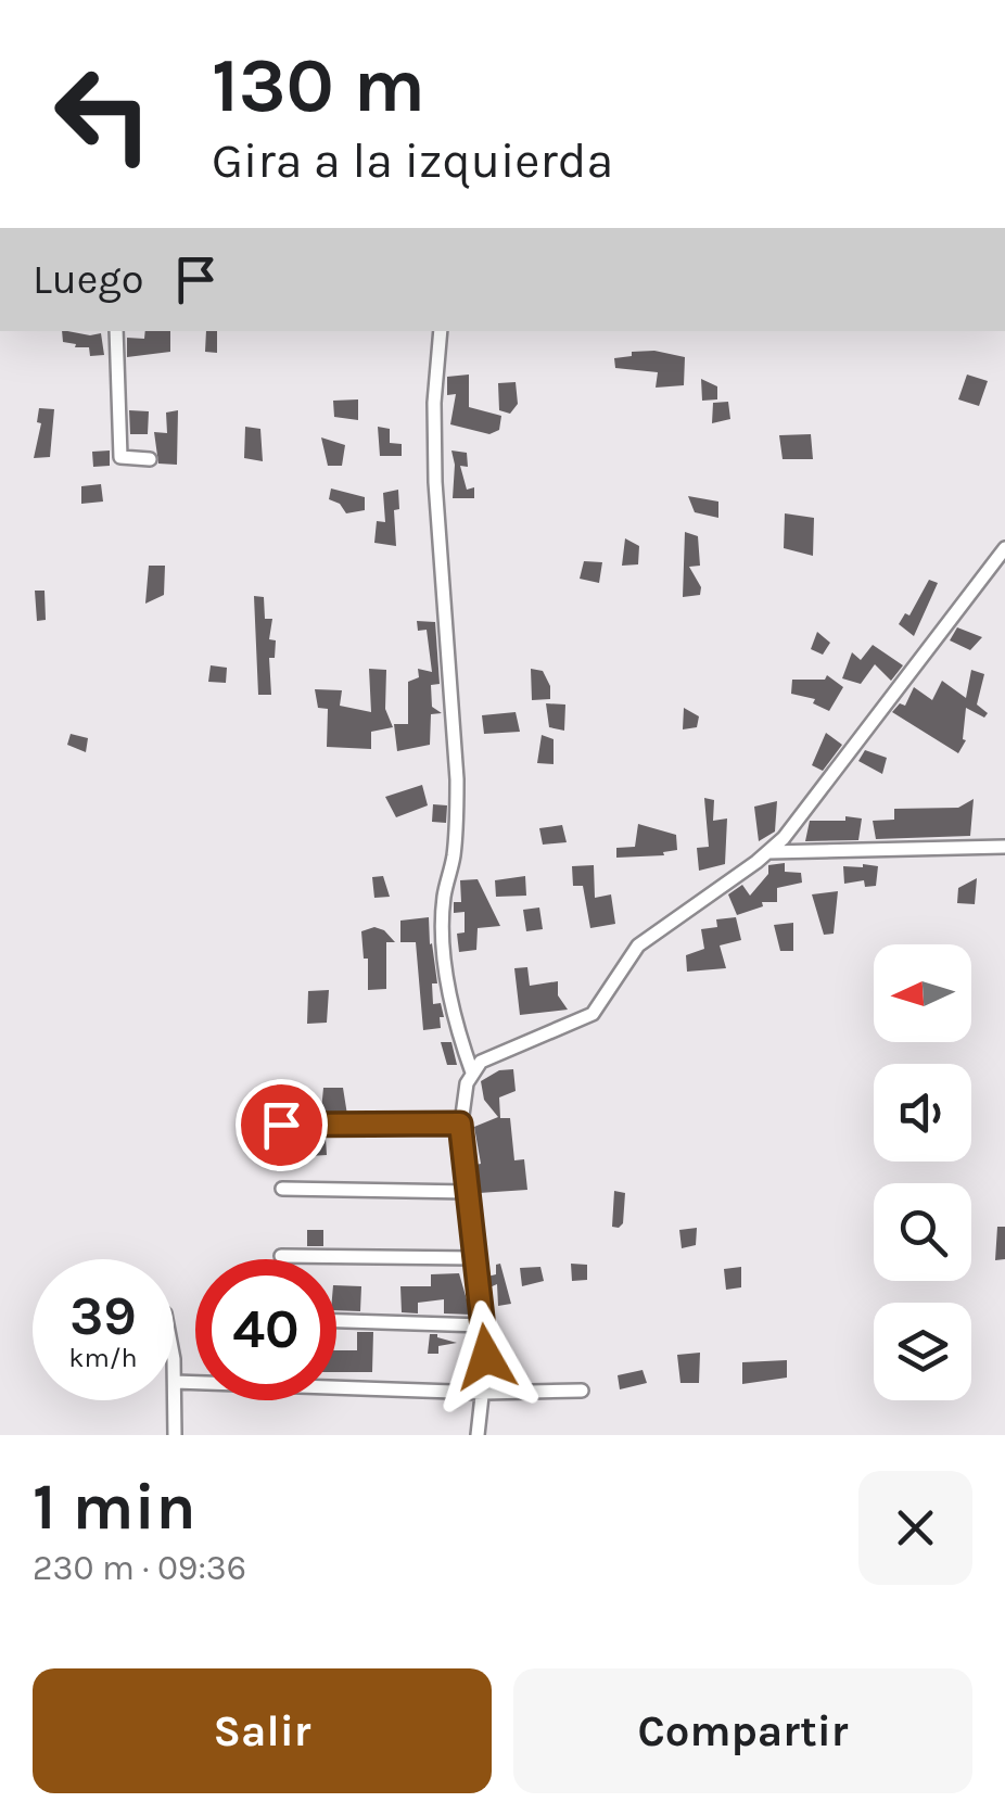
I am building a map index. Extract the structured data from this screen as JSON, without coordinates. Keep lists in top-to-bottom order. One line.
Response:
{"north":"left","page":{"turn":["130 m","Gira a la izquierda"],"then":"Luego","speed":"39 km/h","limit":"40","heading":["1 min","230 m · 09:36"],"buttons":["Salir","Compartir"]}}
